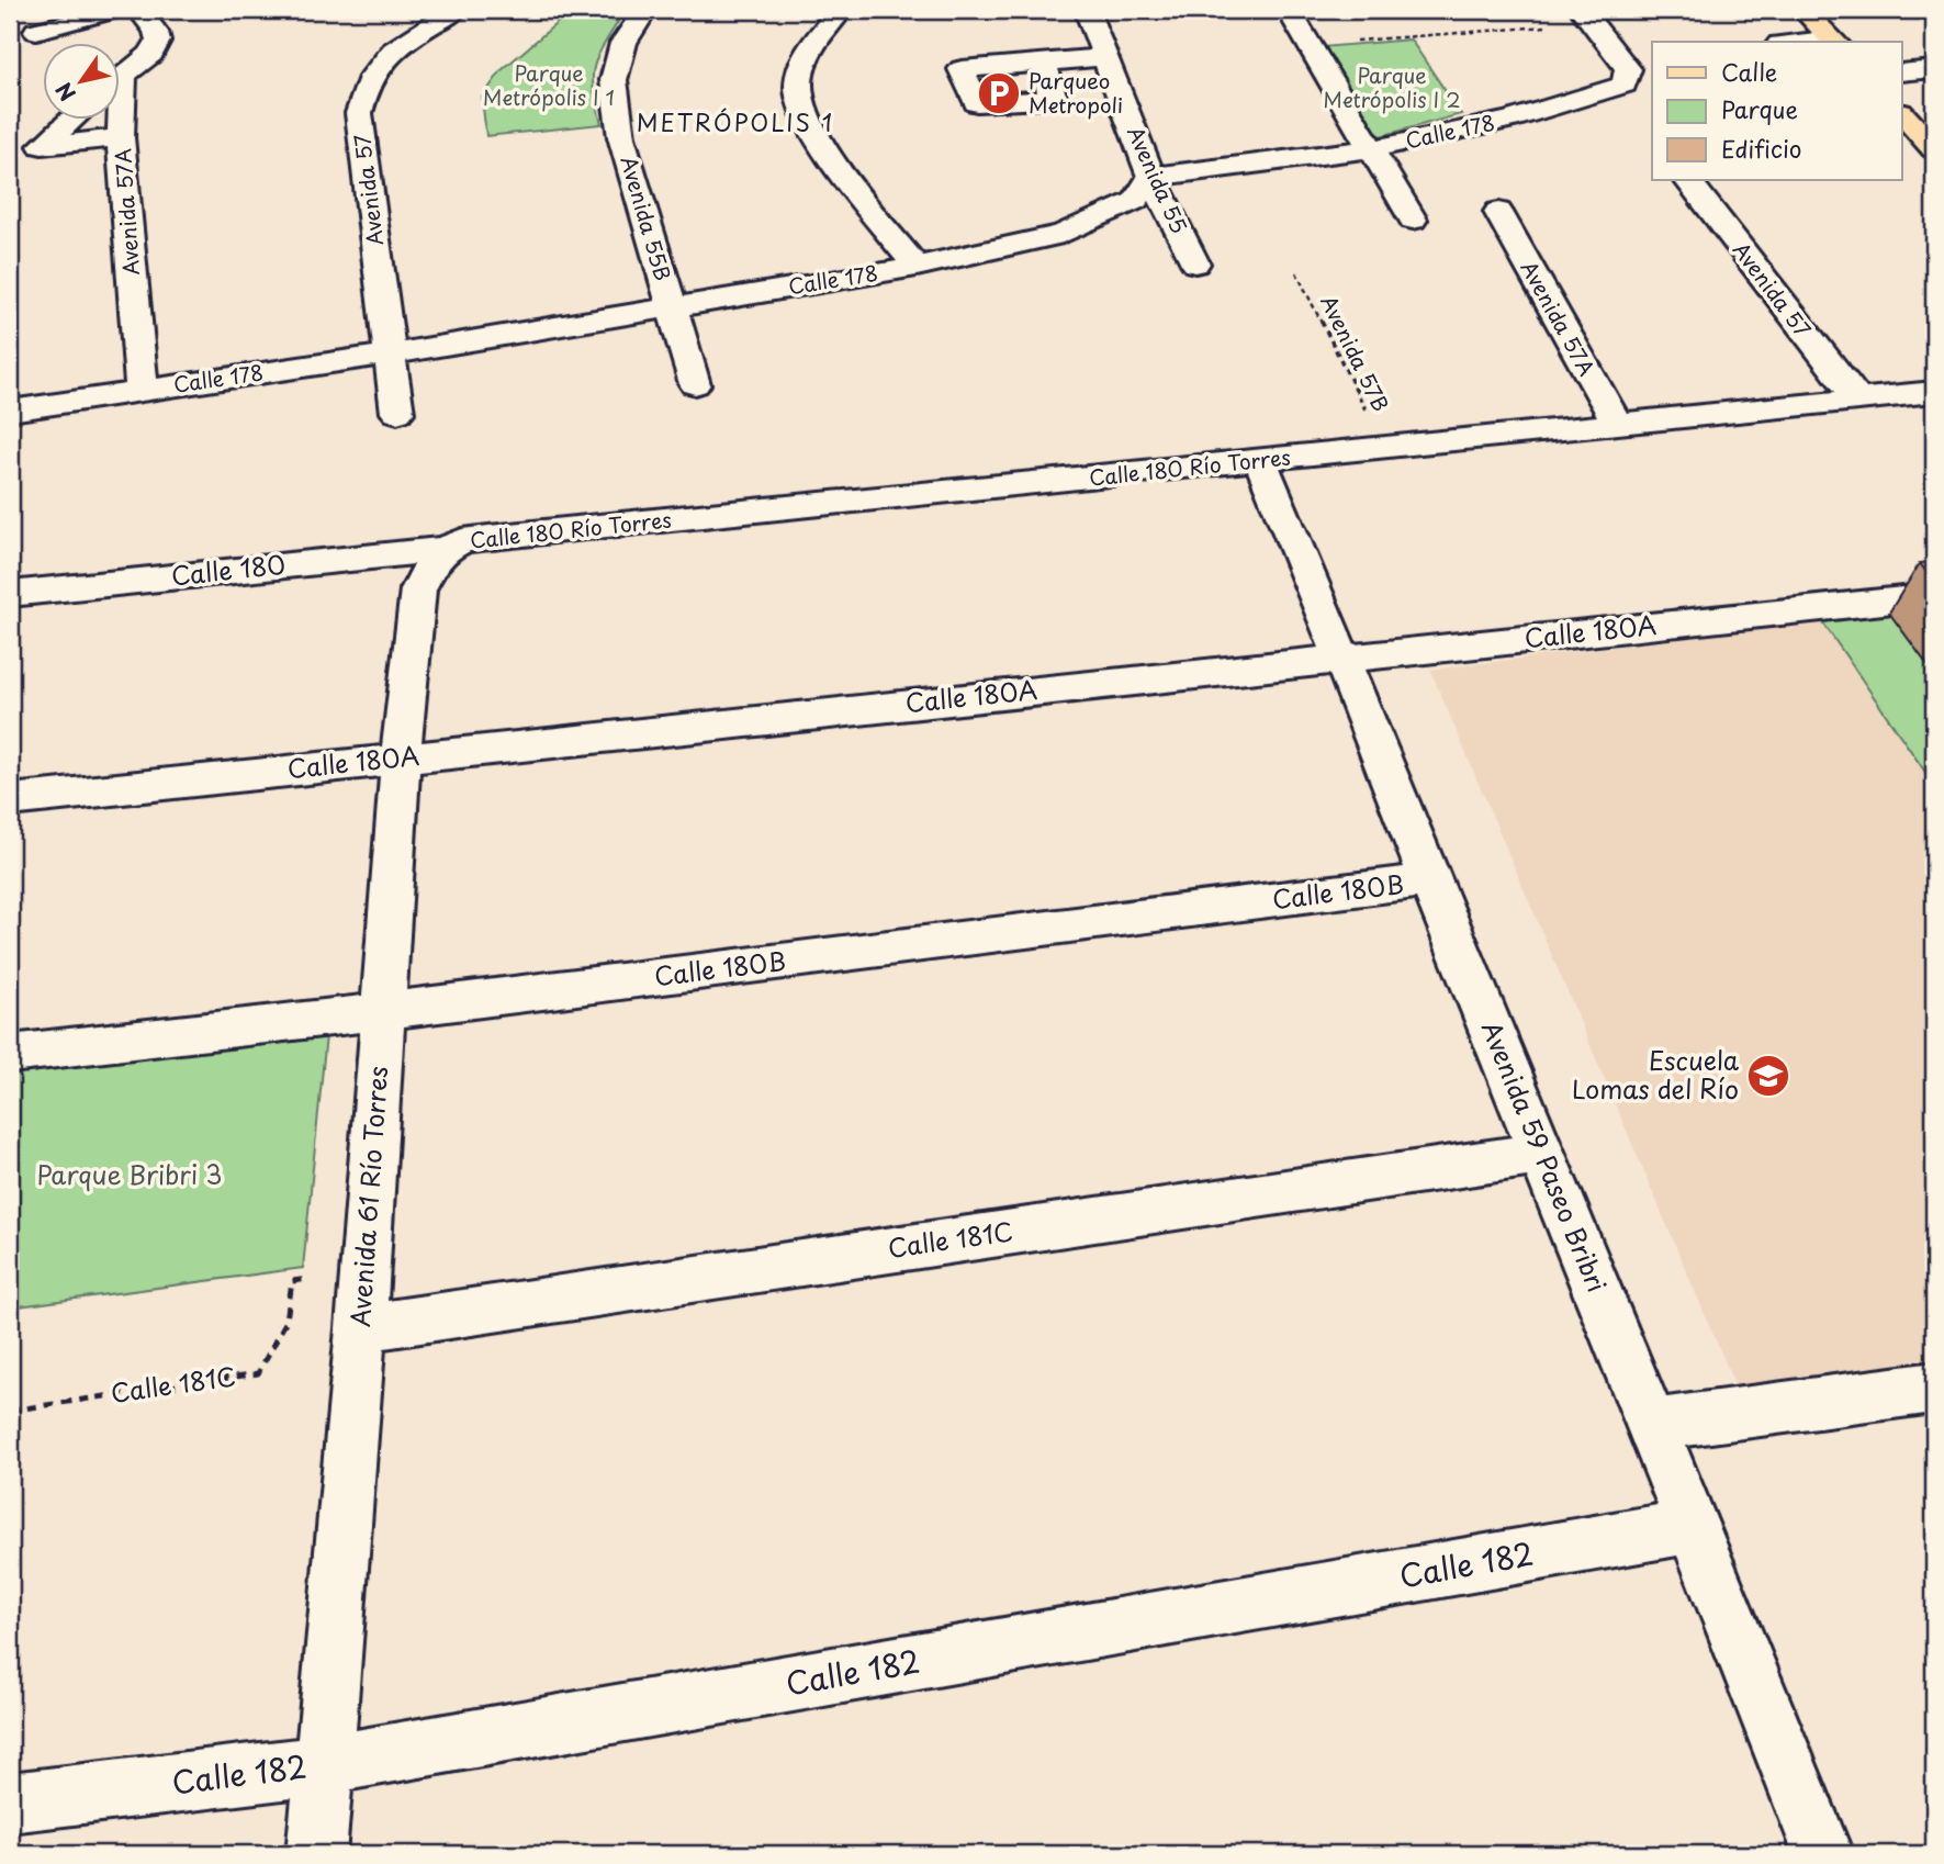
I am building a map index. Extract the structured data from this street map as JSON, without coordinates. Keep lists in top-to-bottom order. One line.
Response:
{"streets":{"street":["Calle 178","Avenida 55","Avenida 57","Avenida 57A","Avenida 55B","Calle 180 Río Torres","Calle 180","Calle 180A","Calle 180B","Avenida 59 Paseo Bribri","Avenida 61 Río Torres","Calle 181C","Calle 182"],"path":["Avenida 57B"]},"crossings":[["Calle 178","Avenida 55"],["Calle 178","Avenida 57"],["Calle 178","Avenida 57A"],["Calle 178","Avenida 55B"],["Avenida 57","Calle 180 Río Torres"],["Avenida 57A","Calle 180 Río Torres"],["Avenida 57B","Calle 180 Río Torres"],["Calle 180 Río Torres","Calle 180"],["Calle 180 Río Torres","Avenida 59 Paseo Bribri"],["Calle 180 Río Torres","Avenida 61 Río Torres"],["Calle 180","Avenida 61 Río Torres"],["Calle 180A","Avenida 59 Paseo Bribri"],["Calle 180A","Avenida 61 Río Torres"],["Calle 180B","Avenida 59 Paseo Bribri"],["Calle 180B","Avenida 61 Río Torres"],["Avenida 59 Paseo Bribri","Calle 181C"],["Avenida 59 Paseo Bribri","Calle 182"],["Avenida 61 Río Torres","Calle 181C"],["Avenida 61 Río Torres","Calle 182"]],"districts":["METRÓPOLIS 1"],"parks":["Parque Metrópolis I 1","Parque Metrópolis I 2","Parque Bribri 3"],"places":{"parking":["Parqueo Metropoli"],"school or university":["Escuela Lomas del Río"]},"legend":["Calle","Parque","Edificio"],"north":"bottom left"}
